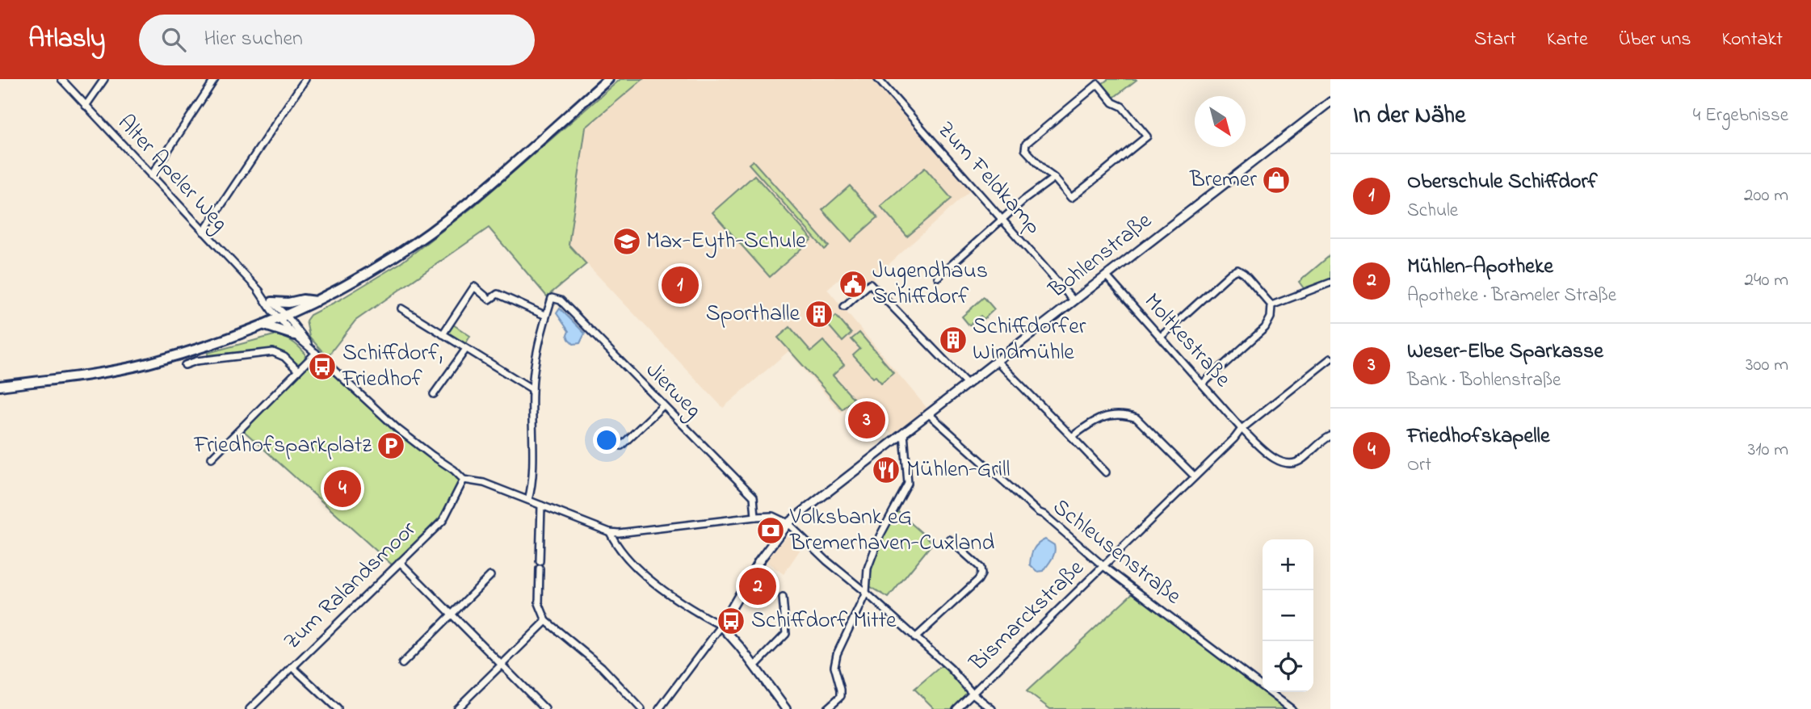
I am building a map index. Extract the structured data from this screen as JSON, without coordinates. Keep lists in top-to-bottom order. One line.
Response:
{"streets":{"street":["Alter Apeler Weg","Zum Feldkamp","Bohlenstraße","Moltkestraße","Jierweg","Schleusenstraße","Zum Ralandsmoor","Bismarckstraße"]},"crossings":[["Zum Feldkamp","Bohlenstraße"],["Bohlenstraße","Moltkestraße"],["Bohlenstraße","Schleusenstraße"],["Moltkestraße","Bismarckstraße"],["Schleusenstraße","Bismarckstraße"]],"places":{"shop":["Bremer"],"school or university":["Max-Eyth-Schule"],"public building":["Jugendhaus Schiffdorf"],"building":["Sporthalle","Schiffdorfer Windmühle"],"bus stop":["Schiffdorf, Friedhof","Schiffdorf Mitte"],"parking":["Friedhofsparkplatz"],"restaurant":["Mühlen-Grill"],"bank":["Volksbank eG Bremerhaven-Cuxland"]},"north":"bottom right","page":{"header":"Atlasly","search":"Hier suchen","nav":["Start","Karte","Über uns","Kontakt"],"heading":["In der Nähe","4 Ergebnisse"],"list":[{"mark":"1","name":"Oberschule Schiffdorf","note":"Schule","value":"200 m"},{"mark":"2","name":"Mühlen-Apotheke","note":"Apotheke · Brameler Straße","value":"240 m"},{"mark":"3","name":"Weser-Elbe Sparkasse","note":"Bank · Bohlenstraße","value":"300 m"},{"mark":"4","name":"Friedhofskapelle","note":"Ort","value":"310 m"}],"pins":["1","3","4","2"],"map_buttons":["+","−"]}}
